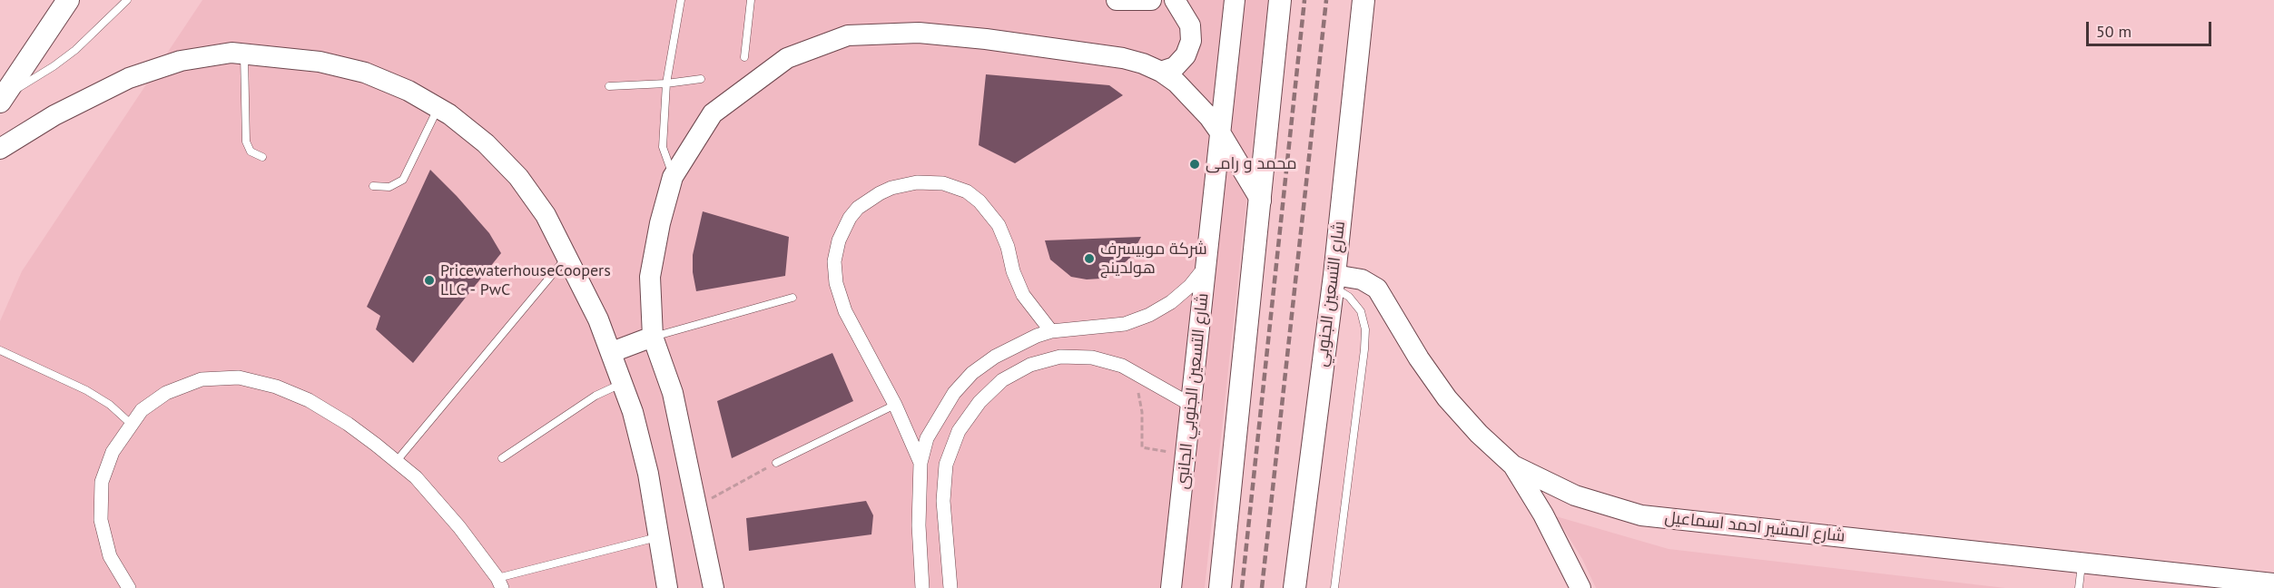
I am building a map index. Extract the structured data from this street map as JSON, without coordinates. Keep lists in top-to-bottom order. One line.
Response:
{"streets":{"main road":["شارع التسعين الجنوبي"],"street":["شارع التسعين الجنوبي الجانبى","شارع المشير احمد اسماعيل"]},"crossings":[["شارع التسعين الجنوبي","شارع المشير احمد اسماعيل"]],"places":["محمد و رامى","شركة موبيسرف هولدينج","PricewaterhouseCoopers LLC - PwC"],"scale_bar":"50 m"}
